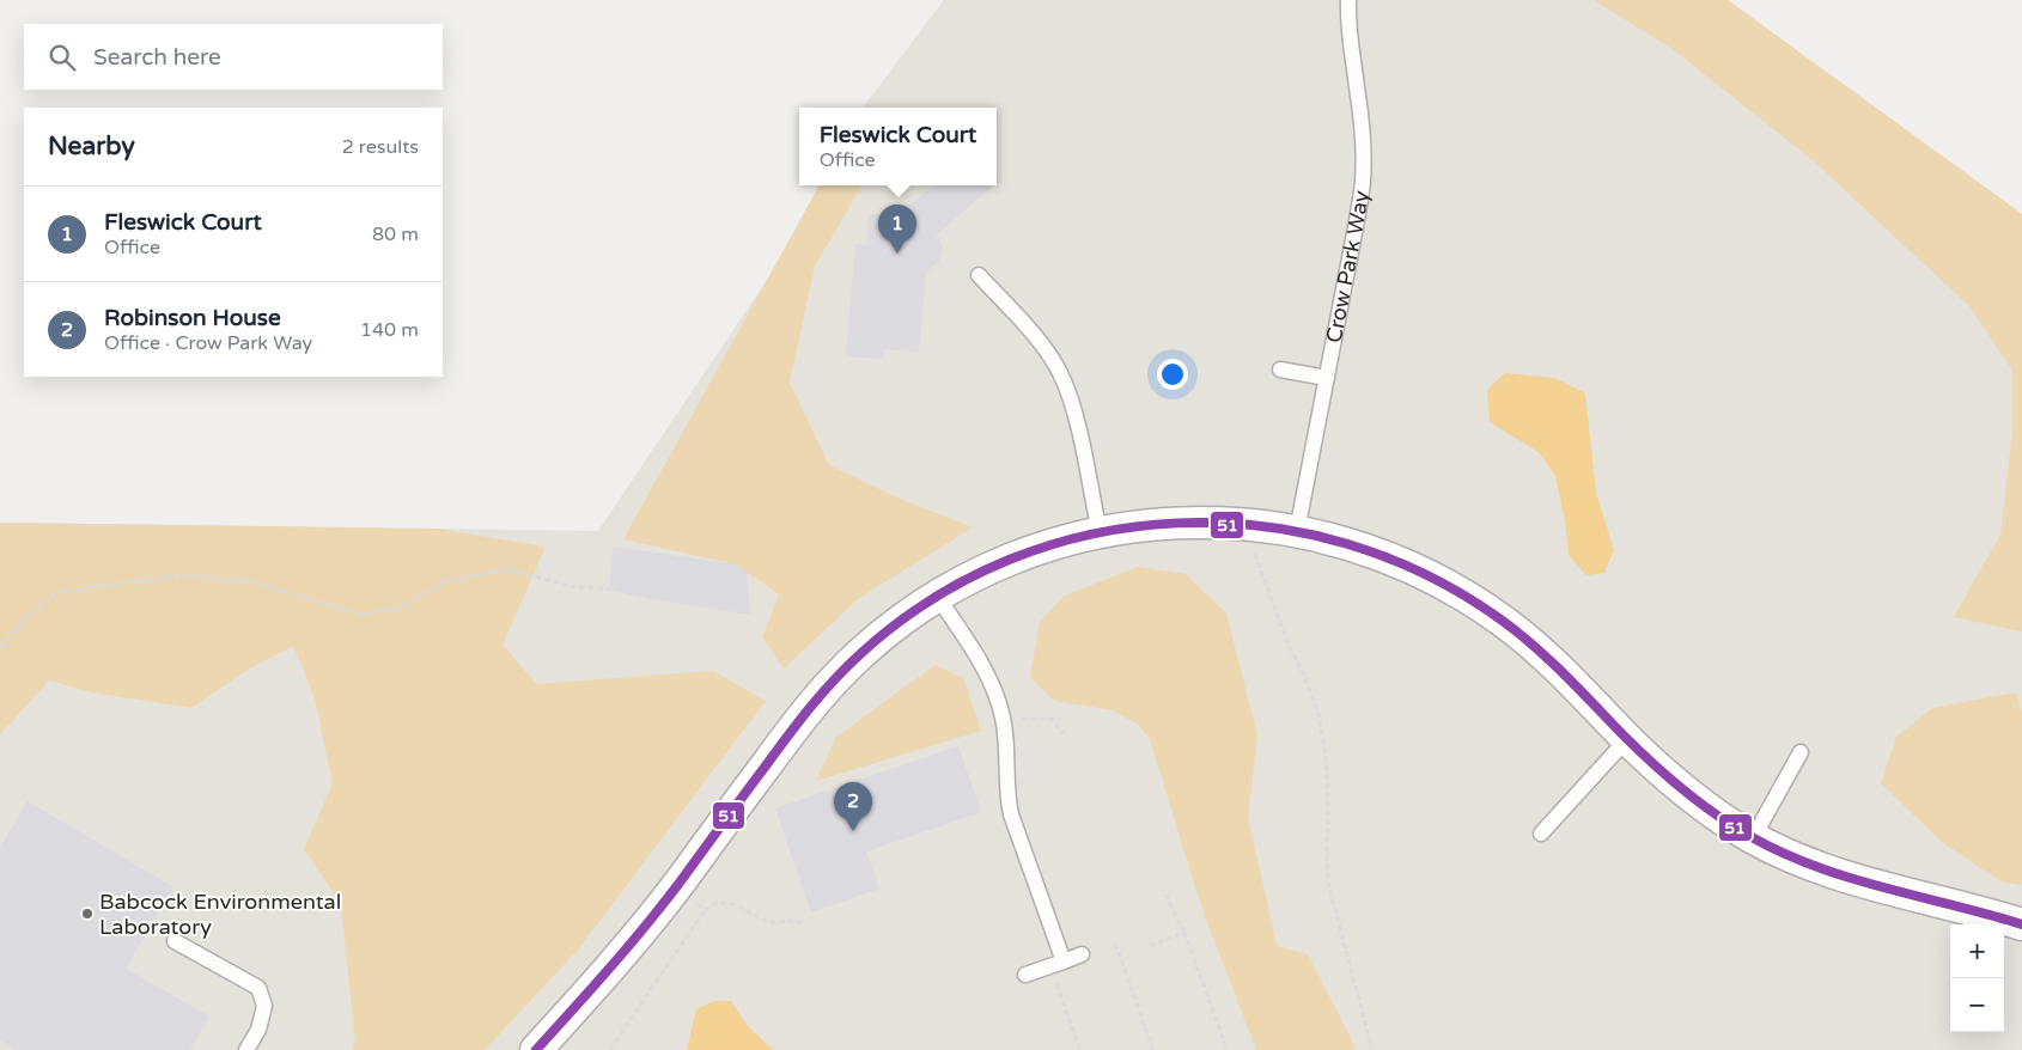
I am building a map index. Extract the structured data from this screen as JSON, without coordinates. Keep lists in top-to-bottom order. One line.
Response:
{"streets":{"lane":["Crow Park Way"]},"places":["Babcock Environmental Laboratory"],"lines":["transit line 51"],"page":{"search":"Search here","popup":["Fleswick Court","Office"],"heading":["Nearby","2 results"],"list":[{"mark":"1","name":"Fleswick Court","note":"Office","value":"80 m"},{"mark":"2","name":"Robinson House","note":"Office · Crow Park Way","value":"140 m"}],"pins":["1","2"],"map_buttons":["+","−"]}}
